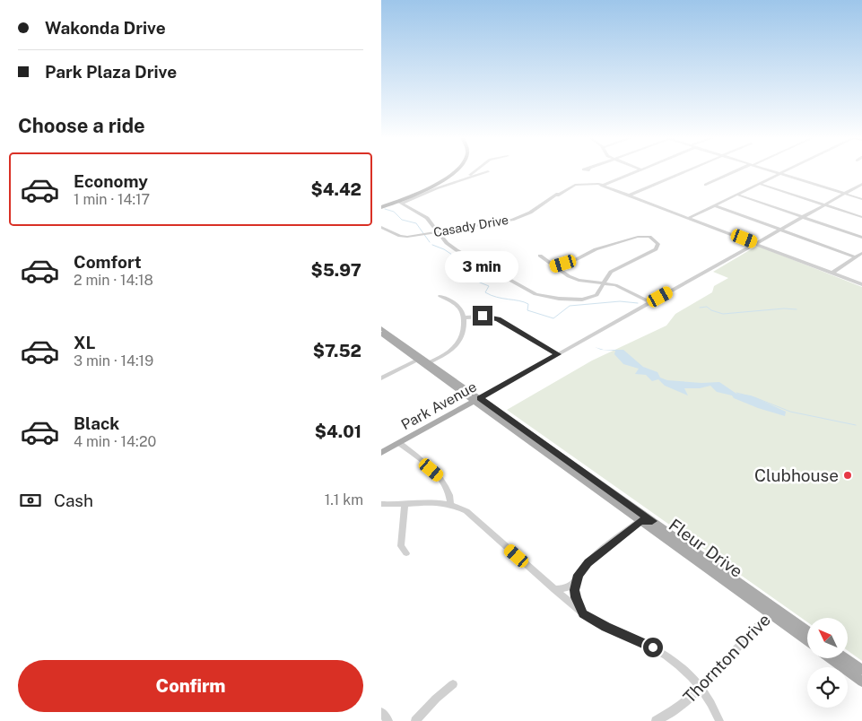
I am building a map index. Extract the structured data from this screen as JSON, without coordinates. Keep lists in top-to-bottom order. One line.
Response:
{"streets":{"main road":["Park Avenue","Fleur Drive"],"street":["Casady Drive","Thornton Drive"]},"crossings":[["Park Avenue","Fleur Drive"],["Fleur Drive","Thornton Drive"]],"places":["Clubhouse"],"north":"top left","page":{"banner":["Wakonda Drive","Park Plaza Drive"],"heading":"Choose a ride","list":[{"name":"Economy","note":"1 min · 14:17","value":"$4.42"},{"name":"Comfort","note":"2 min · 14:18","value":"$5.97"},{"name":"XL","note":"3 min · 14:19","value":"$7.52"},{"name":"Black","note":"4 min · 14:20","value":"$4.01"}],"bubble":"3 min","pay":["Cash","1.1 km"],"buttons":"Confirm"}}
